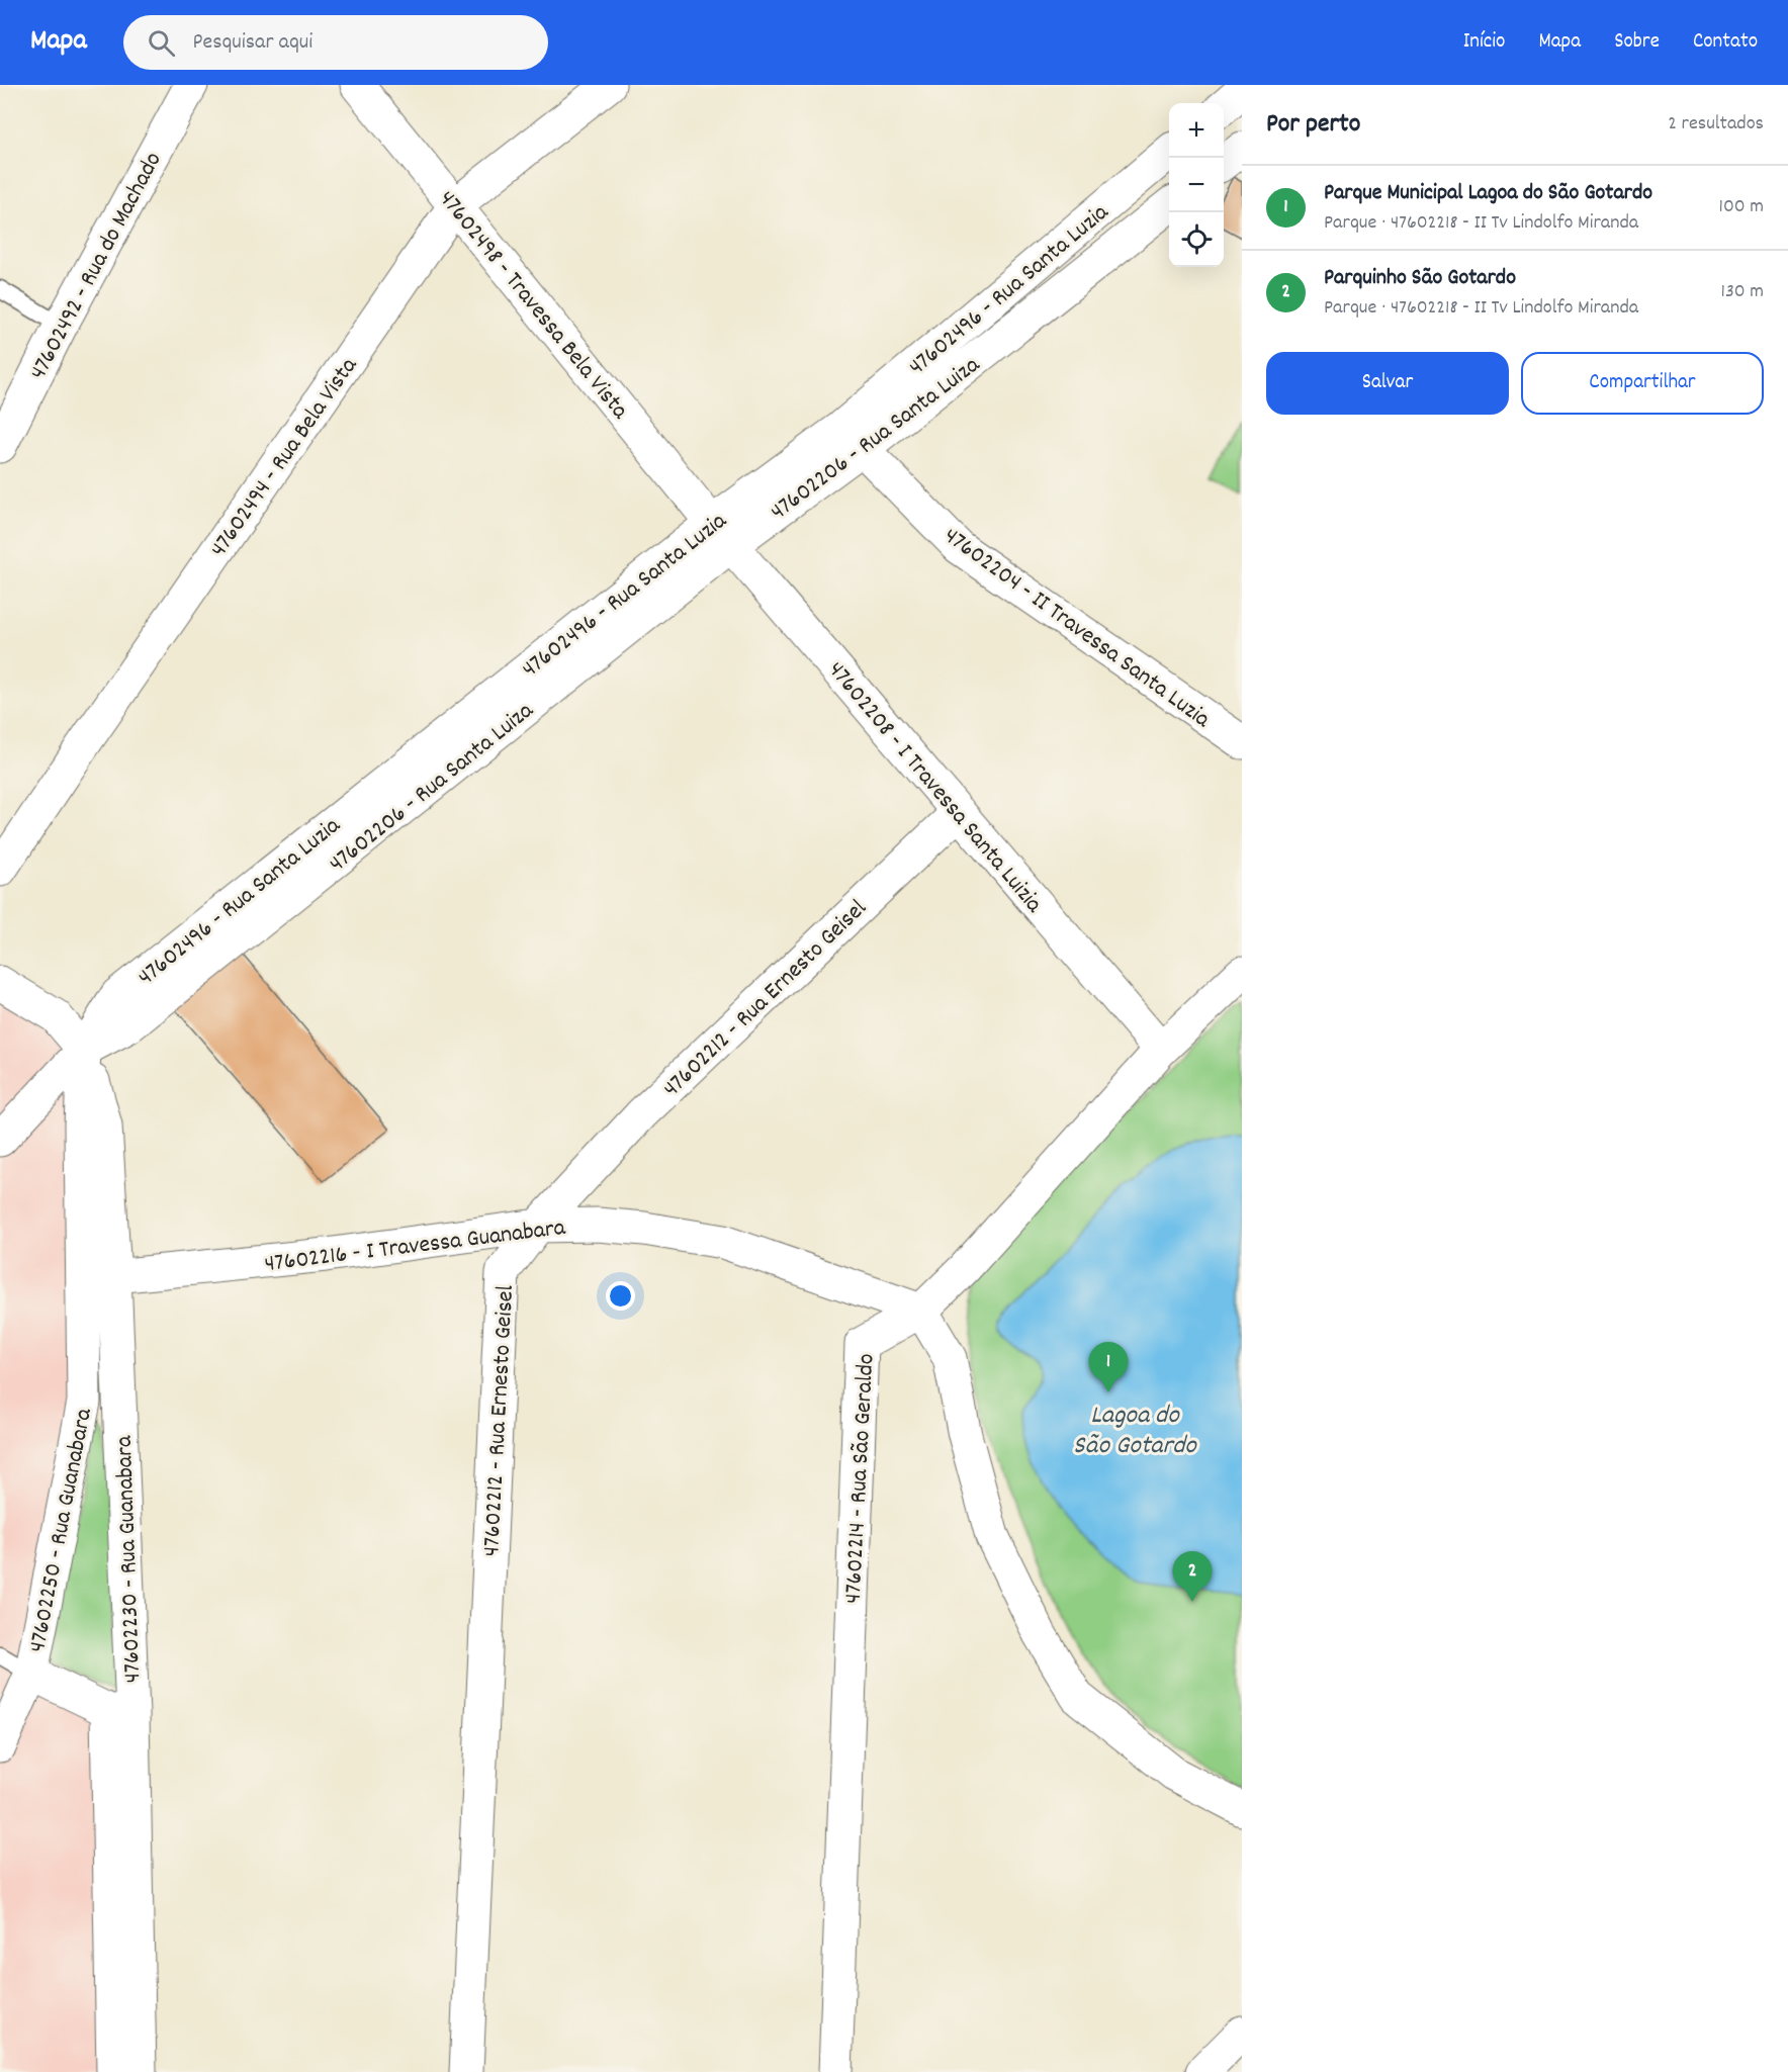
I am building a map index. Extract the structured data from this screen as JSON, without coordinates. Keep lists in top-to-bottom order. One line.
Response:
{"streets":{"street":["47602492 - Rua do Machado","47602496 - Rua Santa Luzia","47602498 - Travessa Bela Vista","47602206 - Rua Santa Luiza","47602494 - Rua Bela Vista","47602204 - II Travessa Santa Luzia","47602208 - I Travessa Santa Luizia","47602212 - Rua Ernesto Geisel","47602216 - I Travessa Guanabara","47602214 - Rua São Geraldo","47602250 - Rua Guanabara","47602230 - Rua Guanabara"]},"crossings":[["47602496 - Rua Santa Luzia","47602498 - Travessa Bela Vista"],["47602496 - Rua Santa Luzia","47602206 - Rua Santa Luiza"],["47602496 - Rua Santa Luzia","47602204 - II Travessa Santa Luzia"],["47602496 - Rua Santa Luzia","47602208 - I Travessa Santa Luizia"],["47602496 - Rua Santa Luzia","47602250 - Rua Guanabara"],["47602496 - Rua Santa Luzia","47602230 - Rua Guanabara"],["47602498 - Travessa Bela Vista","47602494 - Rua Bela Vista"],["47602498 - Travessa Bela Vista","47602208 - I Travessa Santa Luizia"],["47602206 - Rua Santa Luiza","47602204 - II Travessa Santa Luzia"],["47602208 - I Travessa Santa Luizia","47602212 - Rua Ernesto Geisel"],["47602208 - I Travessa Santa Luizia","47602214 - Rua São Geraldo"],["47602212 - Rua Ernesto Geisel","47602216 - I Travessa Guanabara"],["47602216 - I Travessa Guanabara","47602214 - Rua São Geraldo"],["47602216 - I Travessa Guanabara","47602230 - Rua Guanabara"],["47602250 - Rua Guanabara","47602230 - Rua Guanabara"]],"water":["Lagoa do São Gotardo"],"page":{"header":"Mapa","search":"Pesquisar aqui","nav":["Início","Mapa","Sobre","Contato"],"heading":["Por perto","2 resultados"],"map_buttons":["+","−"],"list":[{"mark":"1","name":"Parque Municipal Lagoa do São Gotardo","note":"Parque · 47602218 - II Tv Lindolfo Miranda","value":"100 m"},{"mark":"2","name":"Parquinho São Gotardo","note":"Parque · 47602218 - II Tv Lindolfo Miranda","value":"130 m"}],"buttons":["Salvar","Compartilhar"],"pins":["1","2"]}}
